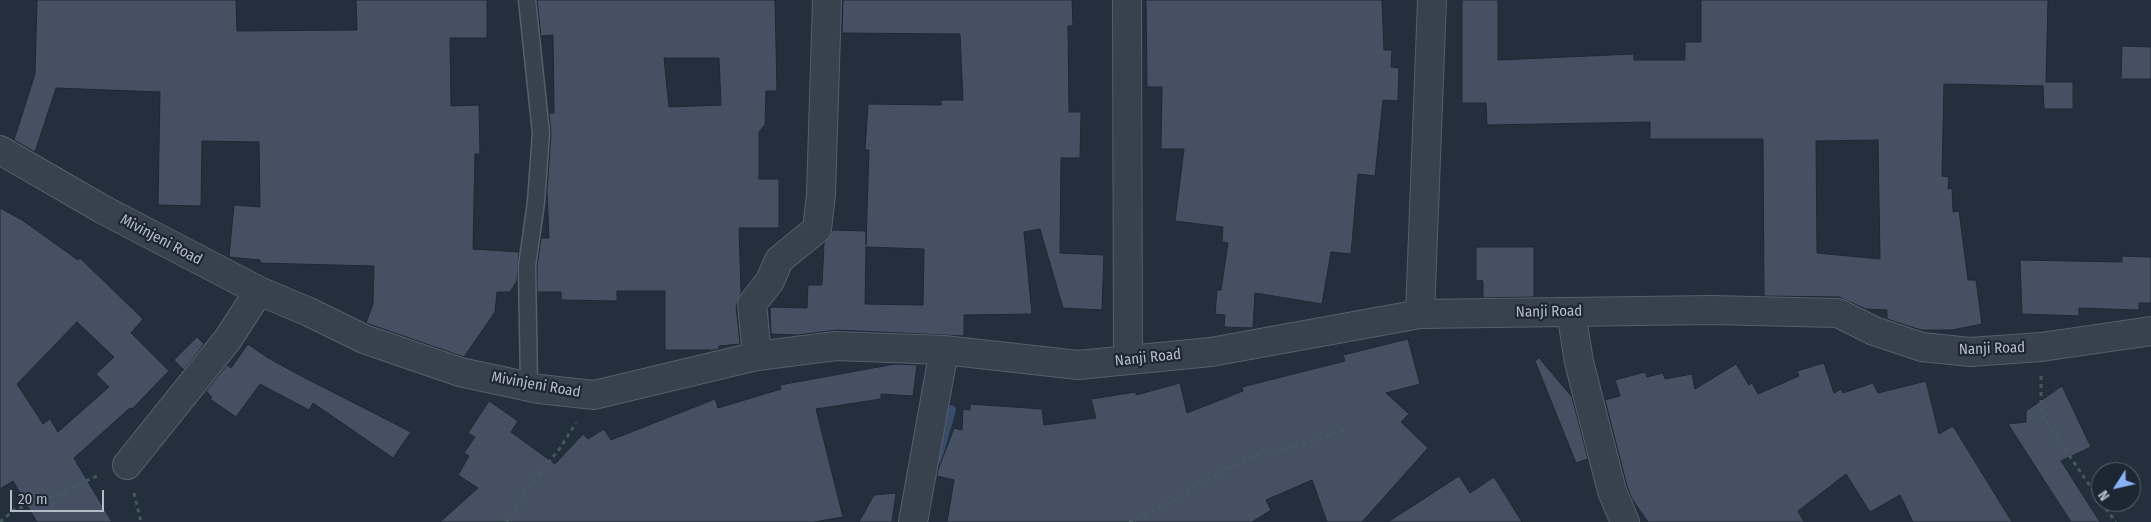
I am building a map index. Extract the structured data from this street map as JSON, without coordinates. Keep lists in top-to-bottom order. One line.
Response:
{"streets":{"street":["Mivinjeni Road","Nanji Road"]},"crossings":[["Mivinjeni Road","Nanji Road"]],"scale_bar":"20 m","north":"bottom left"}
